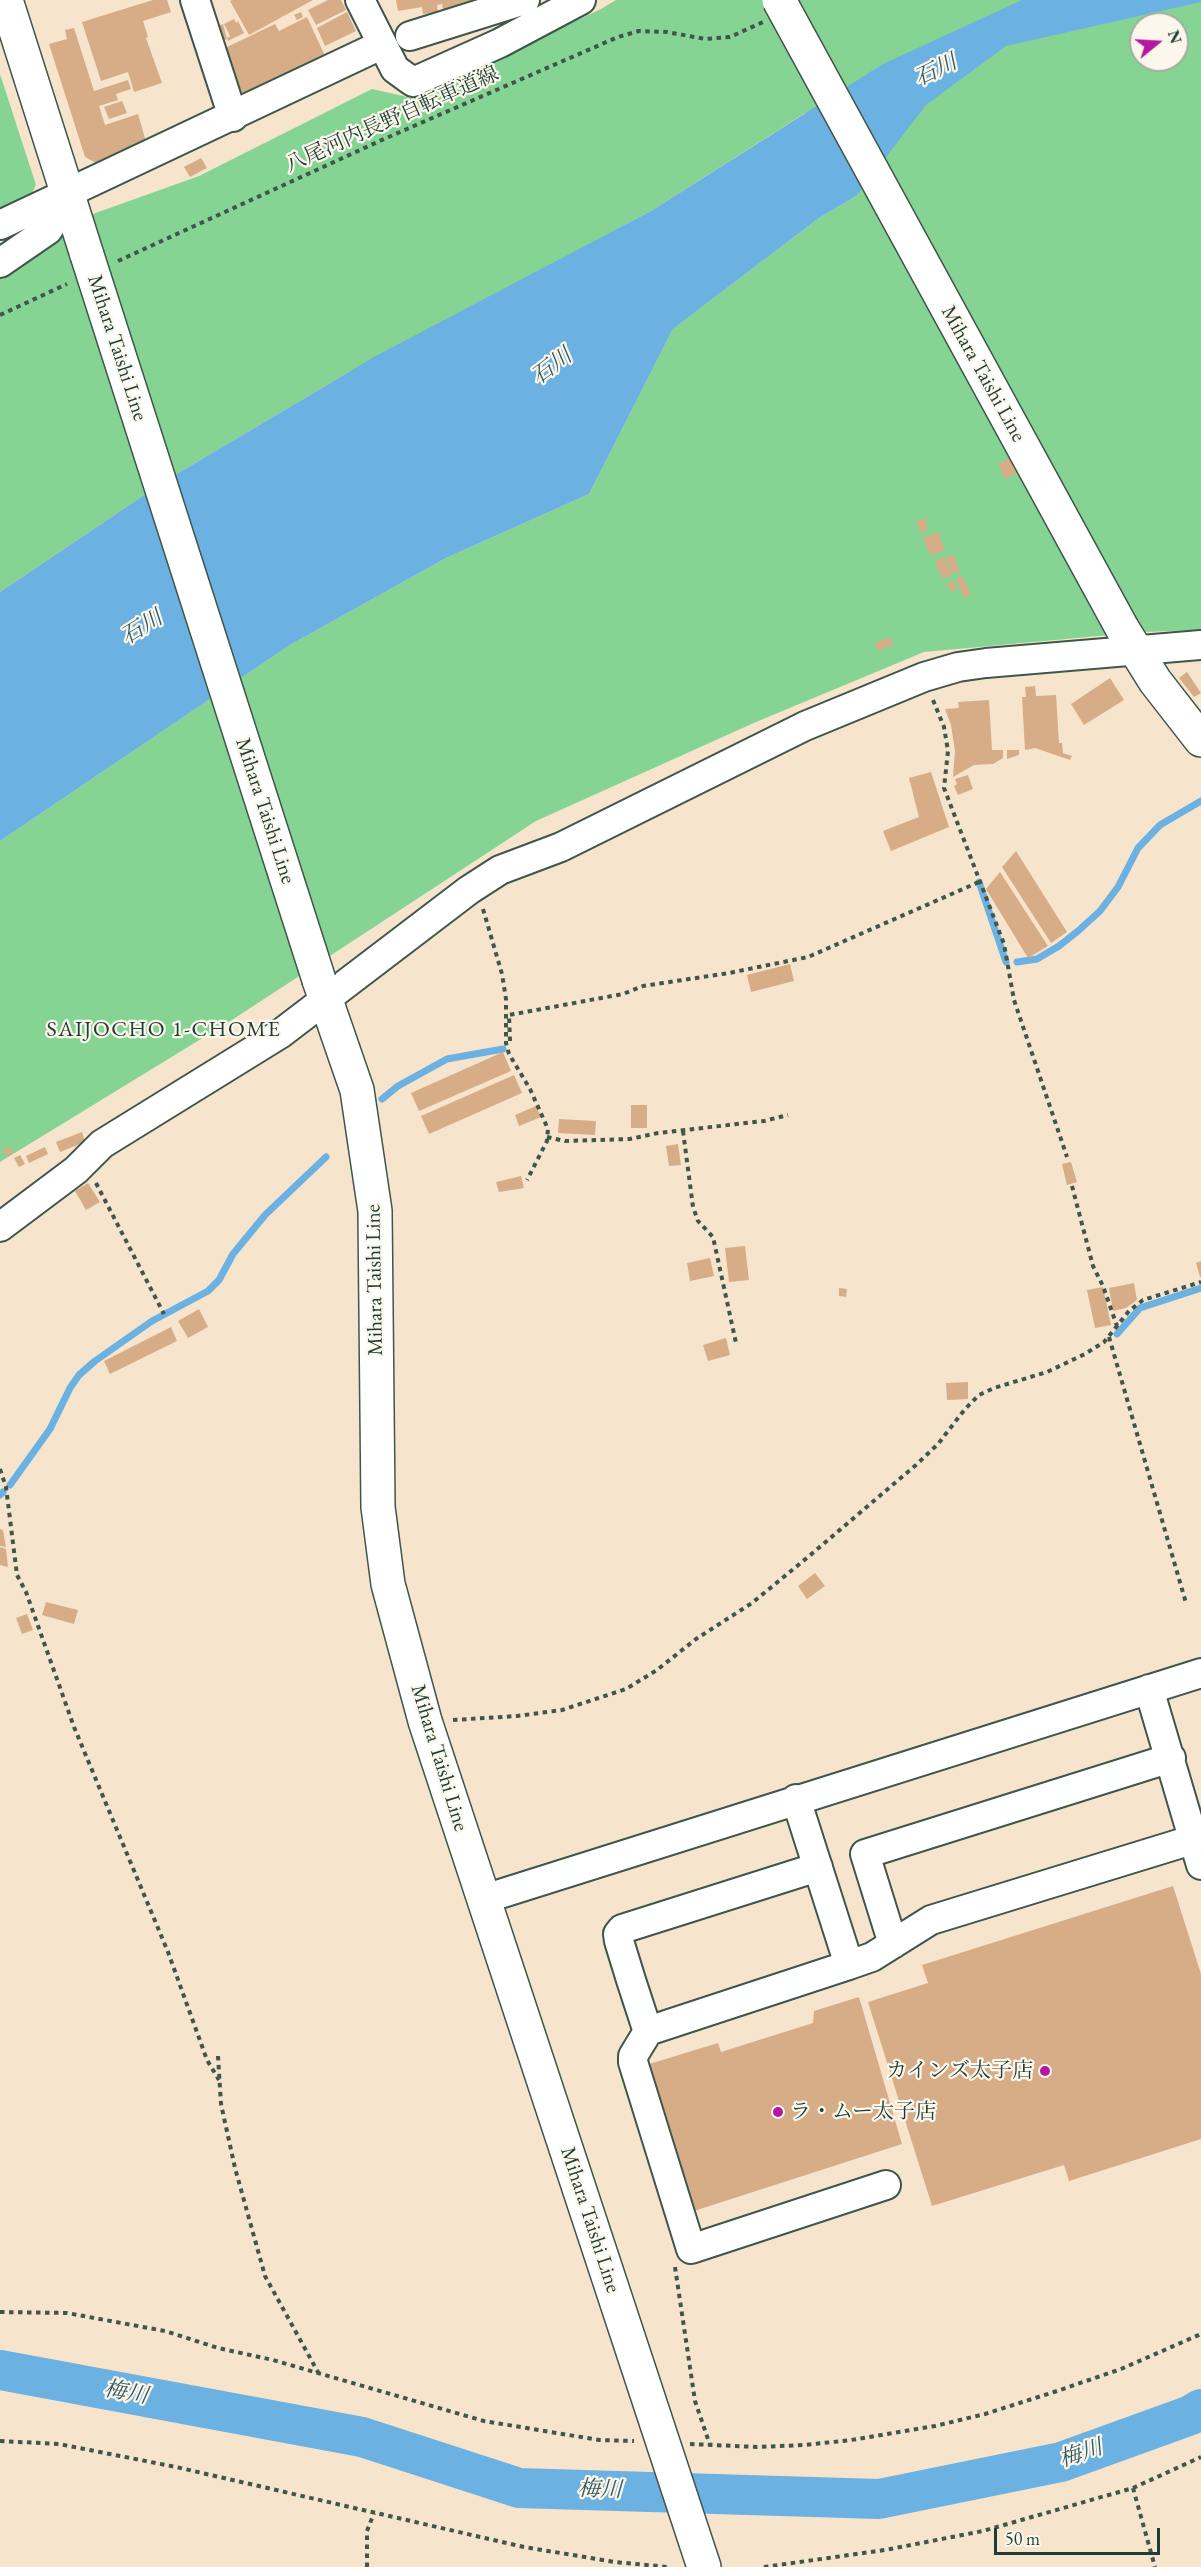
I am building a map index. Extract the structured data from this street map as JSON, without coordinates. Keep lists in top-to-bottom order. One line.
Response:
{"streets":{"main road":["Mihara Taishi Line"],"path":["八尾河内長野自転車道線"]},"crossings":[["八尾河内長野自転車道線","Mihara Taishi Line"]],"districts":["SAIJOCHO 1-CHOME"],"water":["石川","梅川"],"places":["カインズ太子店","ラ・ムー太子店"],"scale_bar":"50 m","north":"right"}
